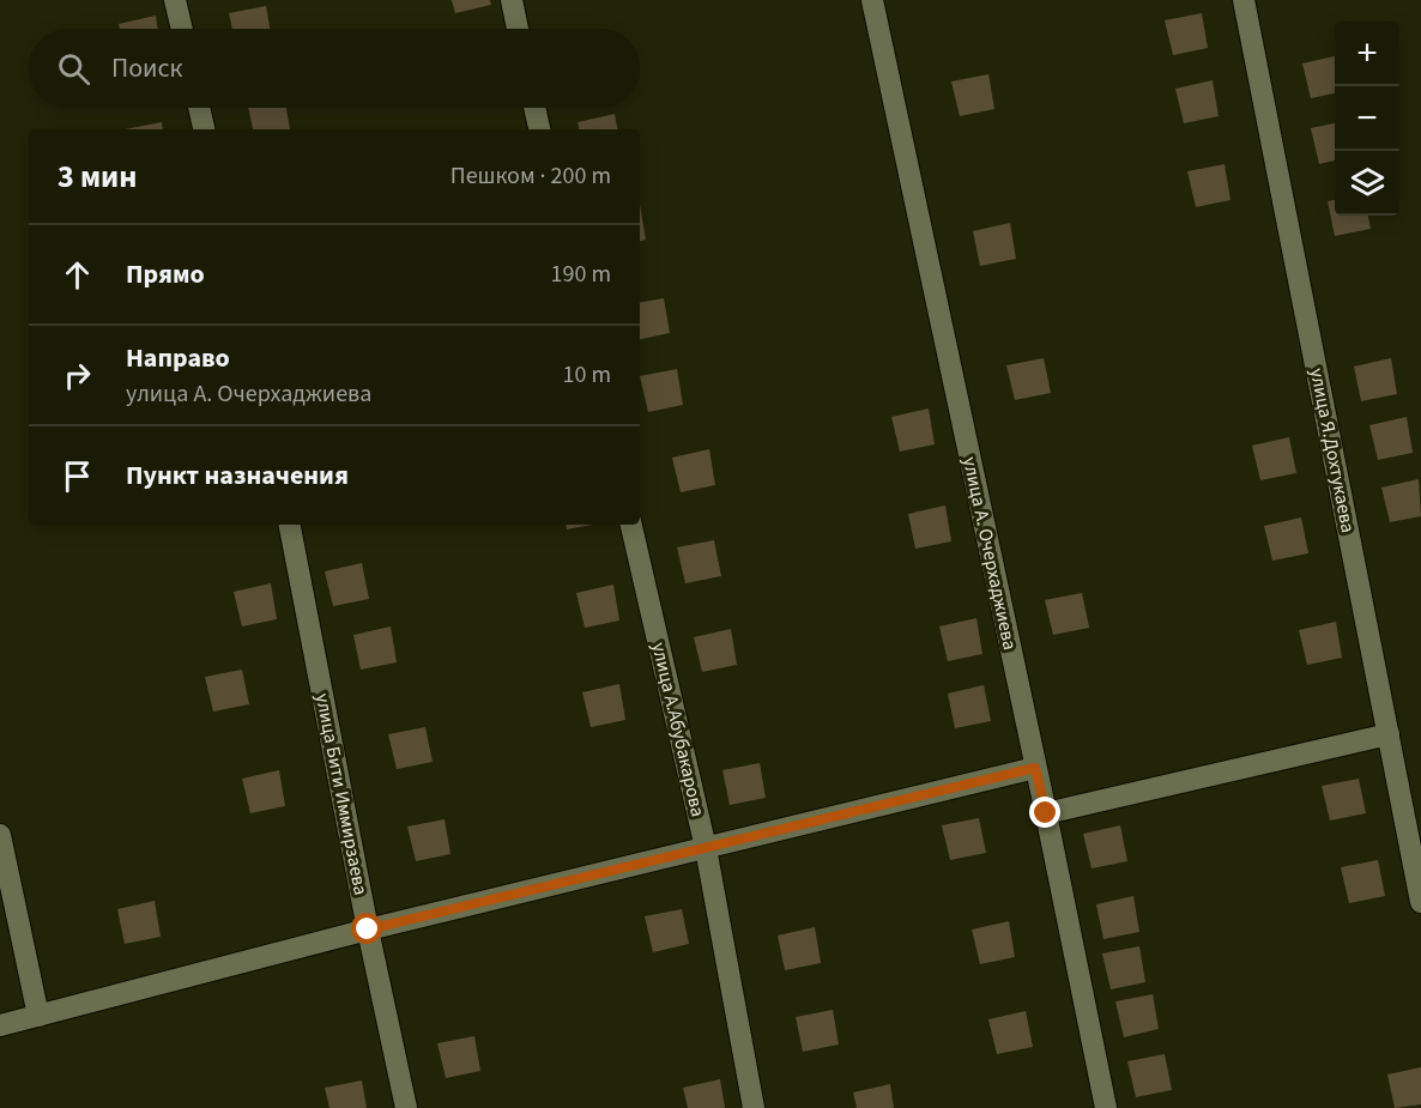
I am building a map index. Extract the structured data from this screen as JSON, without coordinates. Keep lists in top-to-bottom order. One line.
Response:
{"streets":{"street":["улица Я.Дохтукаева","улица А. Очерхаджиева","улица А.Абубакарова","улица Бити Иммирзаева"]},"page":{"map_buttons":["+","−"],"search":"Поиск","heading":["3 мин","Пешком · 200 m"],"list":[["Прямо","190 m"],["Направо","улица А. Очерхаджиева","10 m"],"Пункт назначения"]}}
